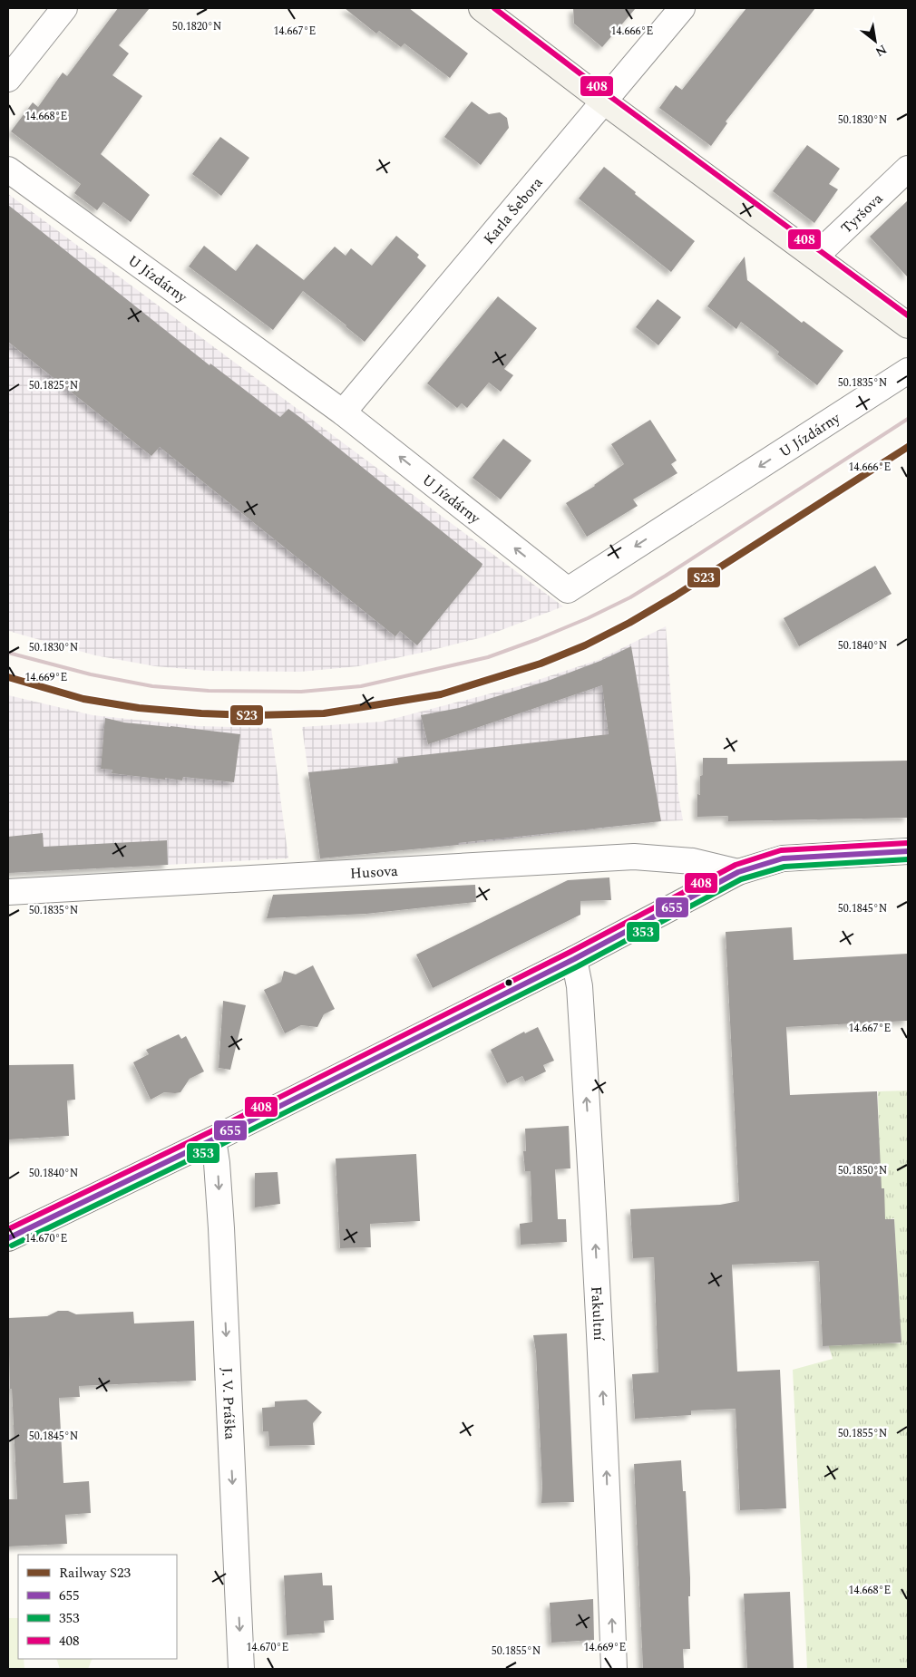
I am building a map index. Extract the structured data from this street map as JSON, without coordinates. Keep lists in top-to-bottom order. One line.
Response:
{"streets":{"street":["Karla Šebora","Tyršova","U Jízdárny","Husova","Fakultní","J. V. Práška"]},"crossings":[["Karla Šebora","U Jízdárny"]],"one_way":["U Jízdárny","Fakultní","J. V. Práška"],"lines":["transit line 408","rail line S23","transit line 655","transit line 353"],"legend":["Railway S23","655","353","408"],"north":"bottom right","coordinates":["50.1820°N","14.667°E","14.666°E","14.668°E","50.1830°N","50.1835°N","50.1825°N","50.1840°N","14.669°E","50.1845°N","50.1850°N","14.670°E","50.1855°N"]}
